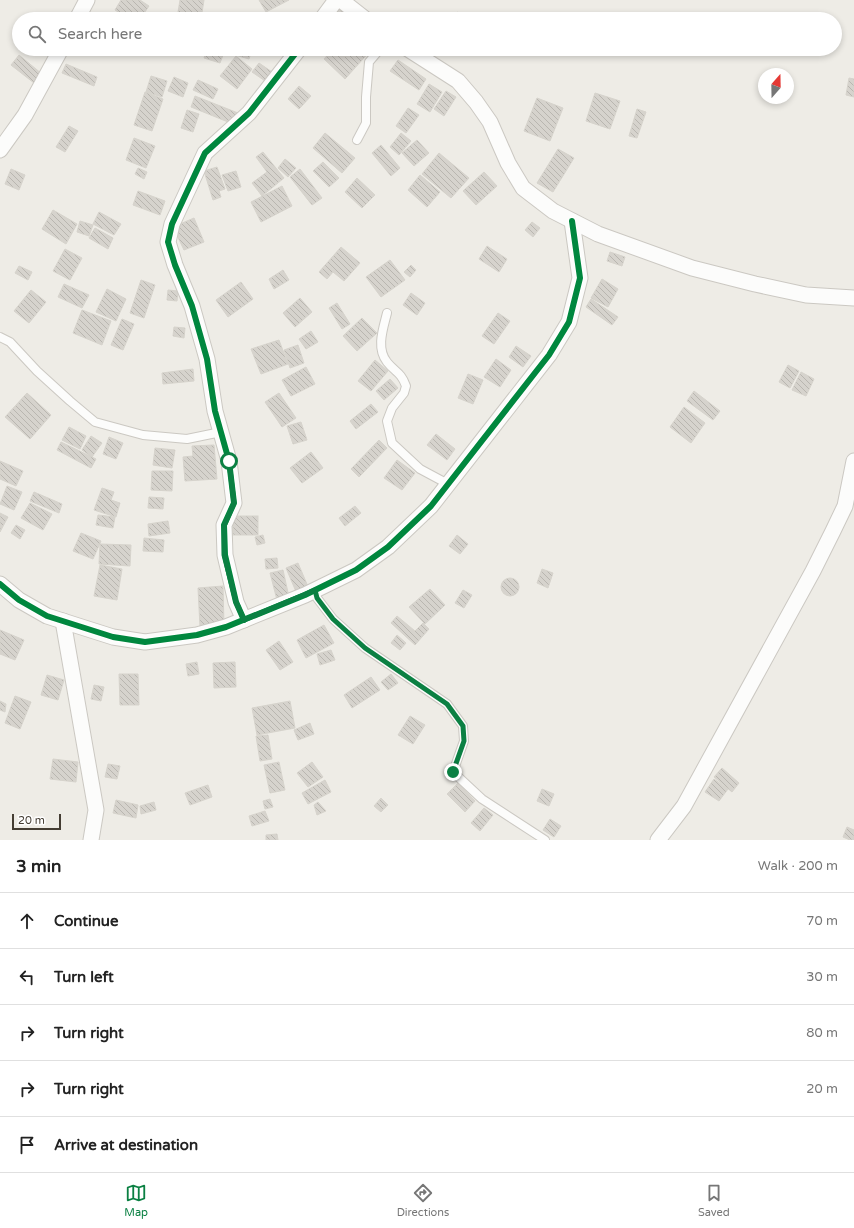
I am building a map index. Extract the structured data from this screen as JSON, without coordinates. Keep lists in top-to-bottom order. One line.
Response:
{"scale_bar":"20 m","north":"top","page":{"search":"Search here","scale":"20 m","heading":["3 min","Walk · 200 m"],"list":[["Continue","70 m"],["Turn left","30 m"],["Turn right","80 m"],["Turn right","20 m"],"Arrive at destination"],"nav":["Map","Directions","Saved"]}}
